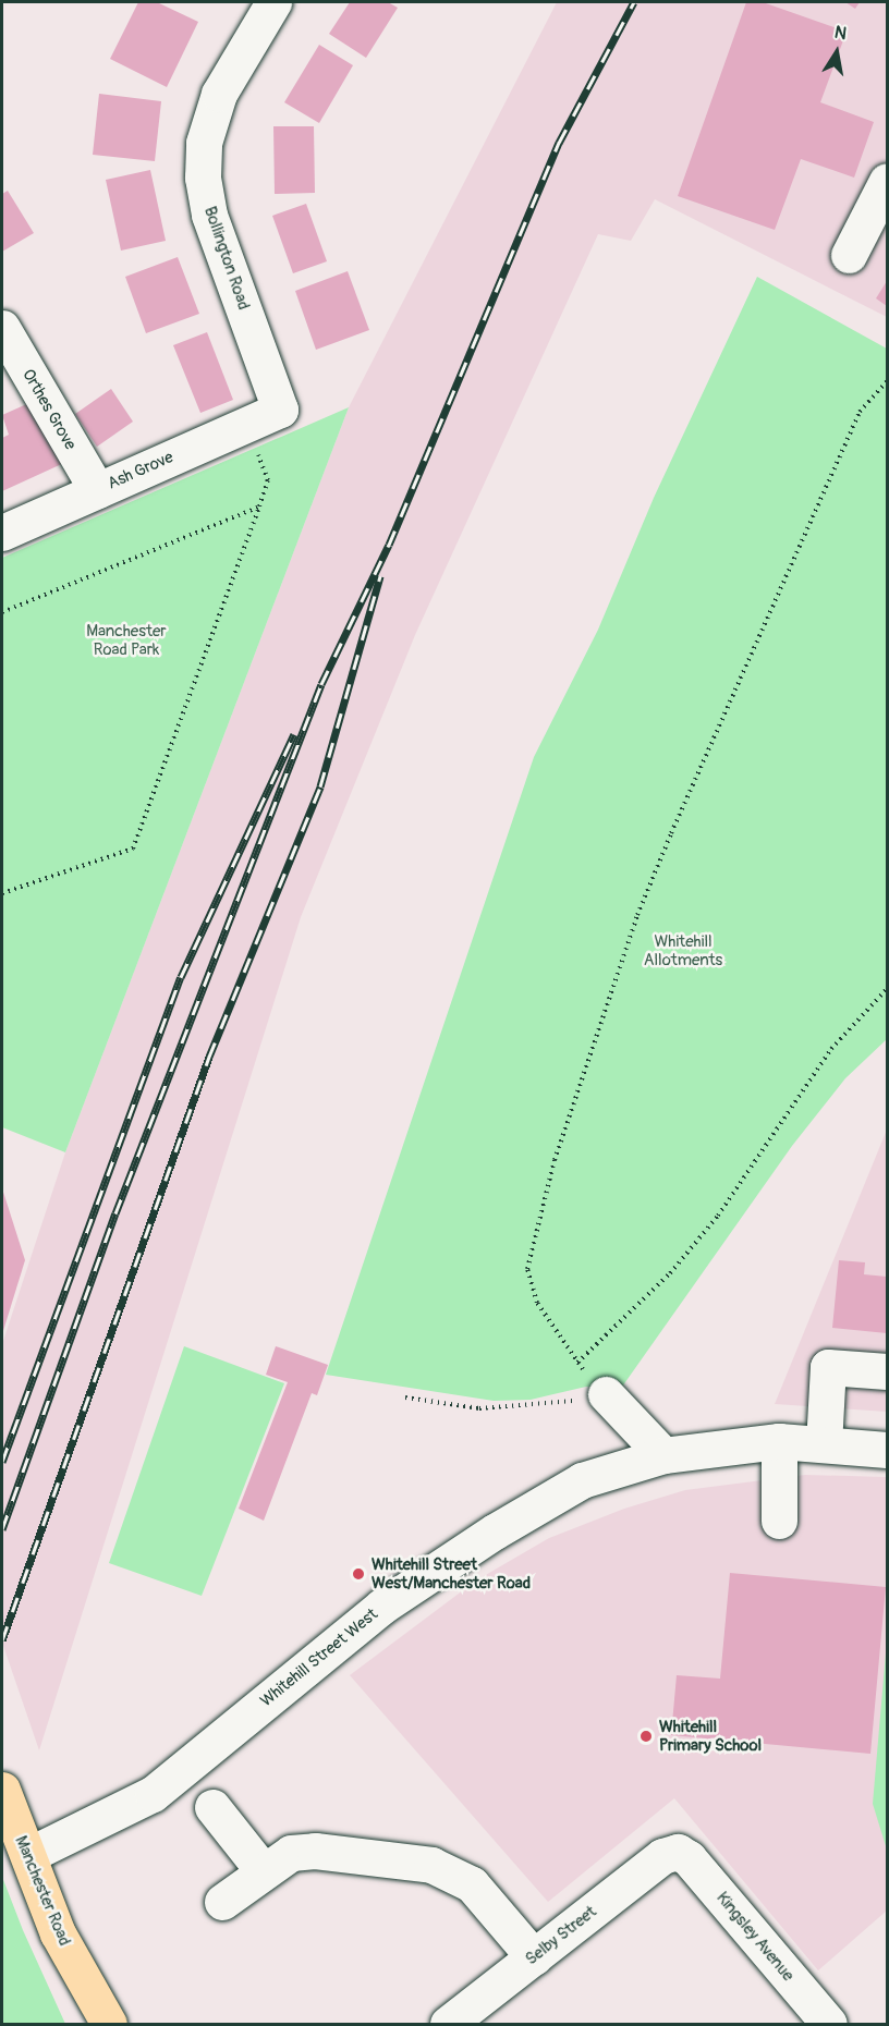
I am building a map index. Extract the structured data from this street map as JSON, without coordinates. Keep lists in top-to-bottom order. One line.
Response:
{"streets":{"main road":["Manchester Road"],"street":["Bollington Road","Orthes Grove","Ash Grove","Whitehill Street West","Selby Street","Kingsley Avenue"]},"crossings":[["Bollington Road","Ash Grove"],["Orthes Grove","Ash Grove"],["Whitehill Street West","Manchester Road"],["Selby Street","Kingsley Avenue"]],"parks":["Manchester Road Park","Whitehill Allotments"],"places":["Whitehill Street West/Manchester Road","Whitehill Primary School"],"north":"top"}
